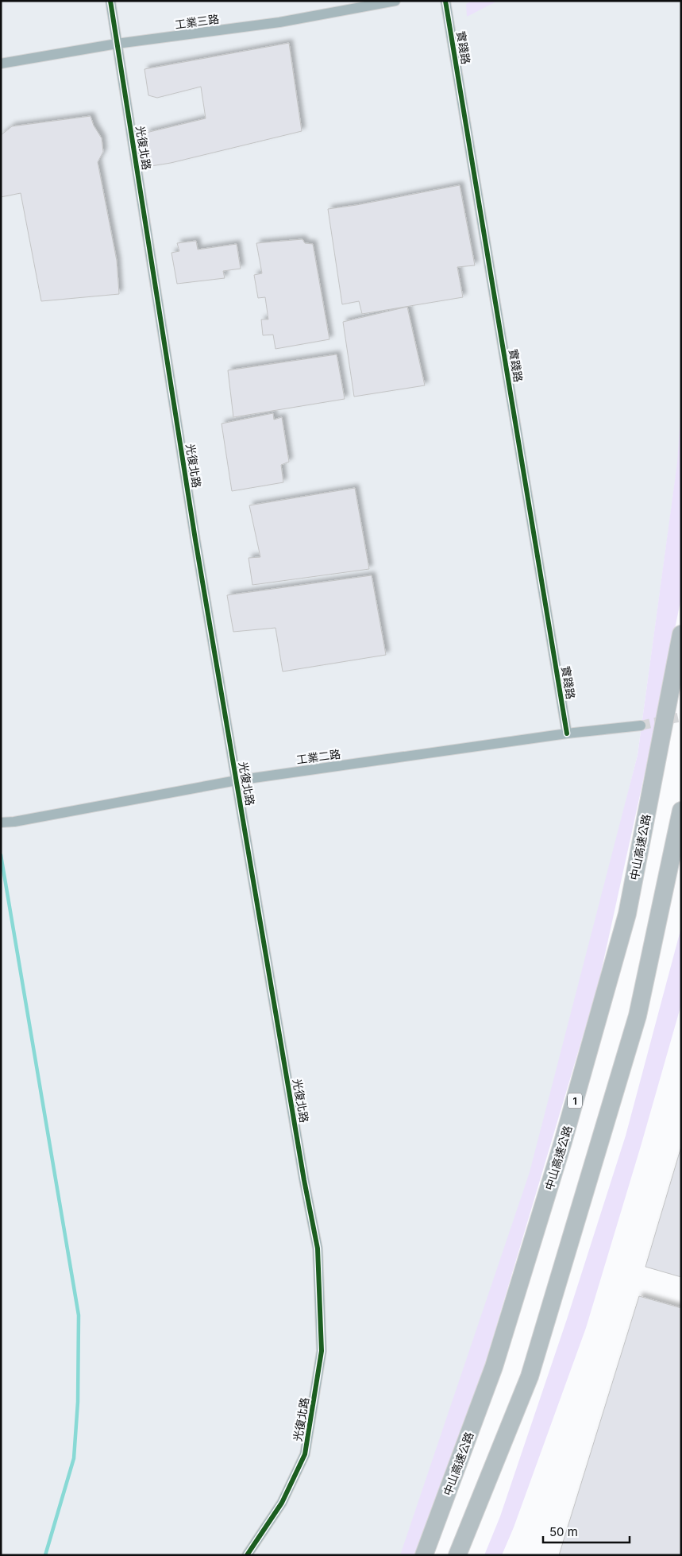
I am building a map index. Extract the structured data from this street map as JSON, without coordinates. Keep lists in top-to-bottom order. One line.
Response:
{"streets":{"highway":["中山高速公路","1"],"street":["工業三路","實踐路","光復北路","工業二路"]},"crossings":[["工業三路","光復北路"],["實踐路","工業二路"],["光復北路","工業二路"]],"scale_bar":"50 m"}
